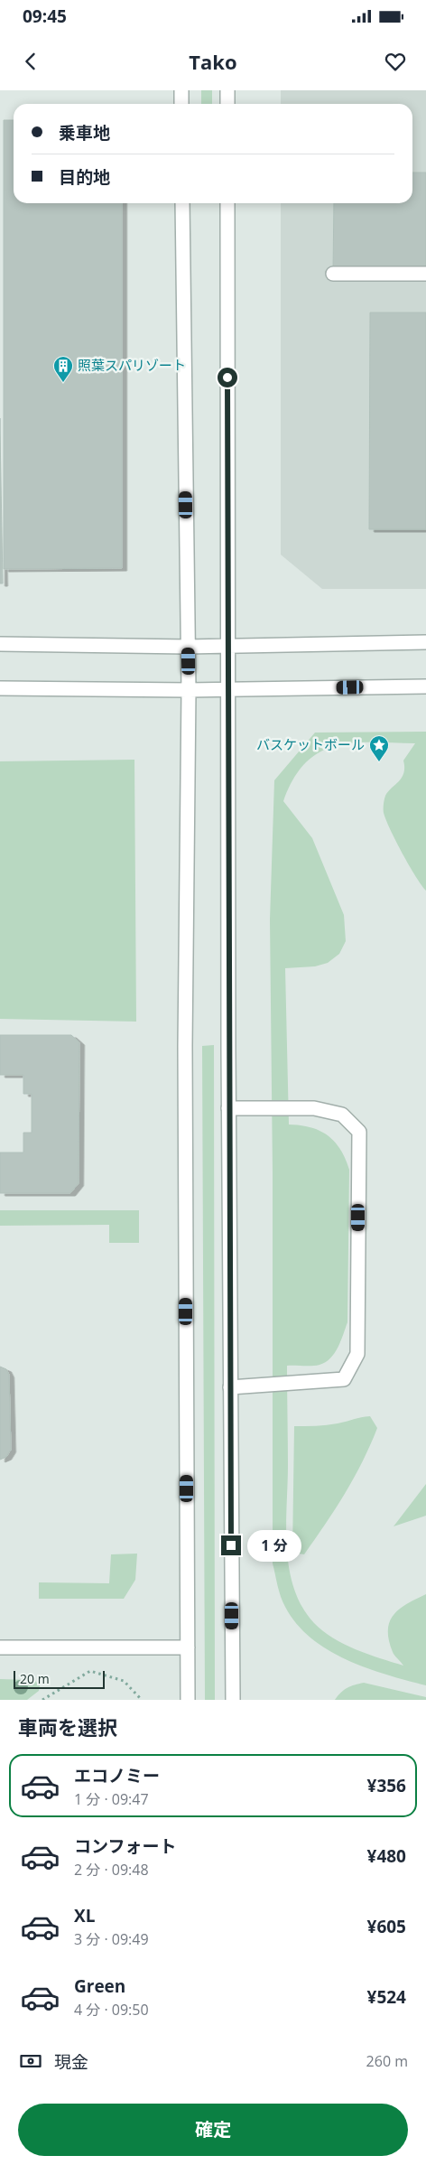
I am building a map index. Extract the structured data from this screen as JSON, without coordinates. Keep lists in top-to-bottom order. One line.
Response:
{"places":{"building":["照葉スパリゾート"],"place":["バスケットボール"]},"scale_bar":"20 m","page":{"status":"09:45","header":"Tako","banner":["乗車地","目的地"],"bubble":"1 分","scale":"20 m","heading":"車両を選択","list":[{"name":"エコノミー","note":"1 分 · 09:47","value":"¥356"},{"name":"コンフォート","note":"2 分 · 09:48","value":"¥480"},{"name":"XL","note":"3 分 · 09:49","value":"¥605"},{"name":"Green","note":"4 分 · 09:50","value":"¥524"}],"pay":["現金","260 m"],"buttons":"確定"}}
